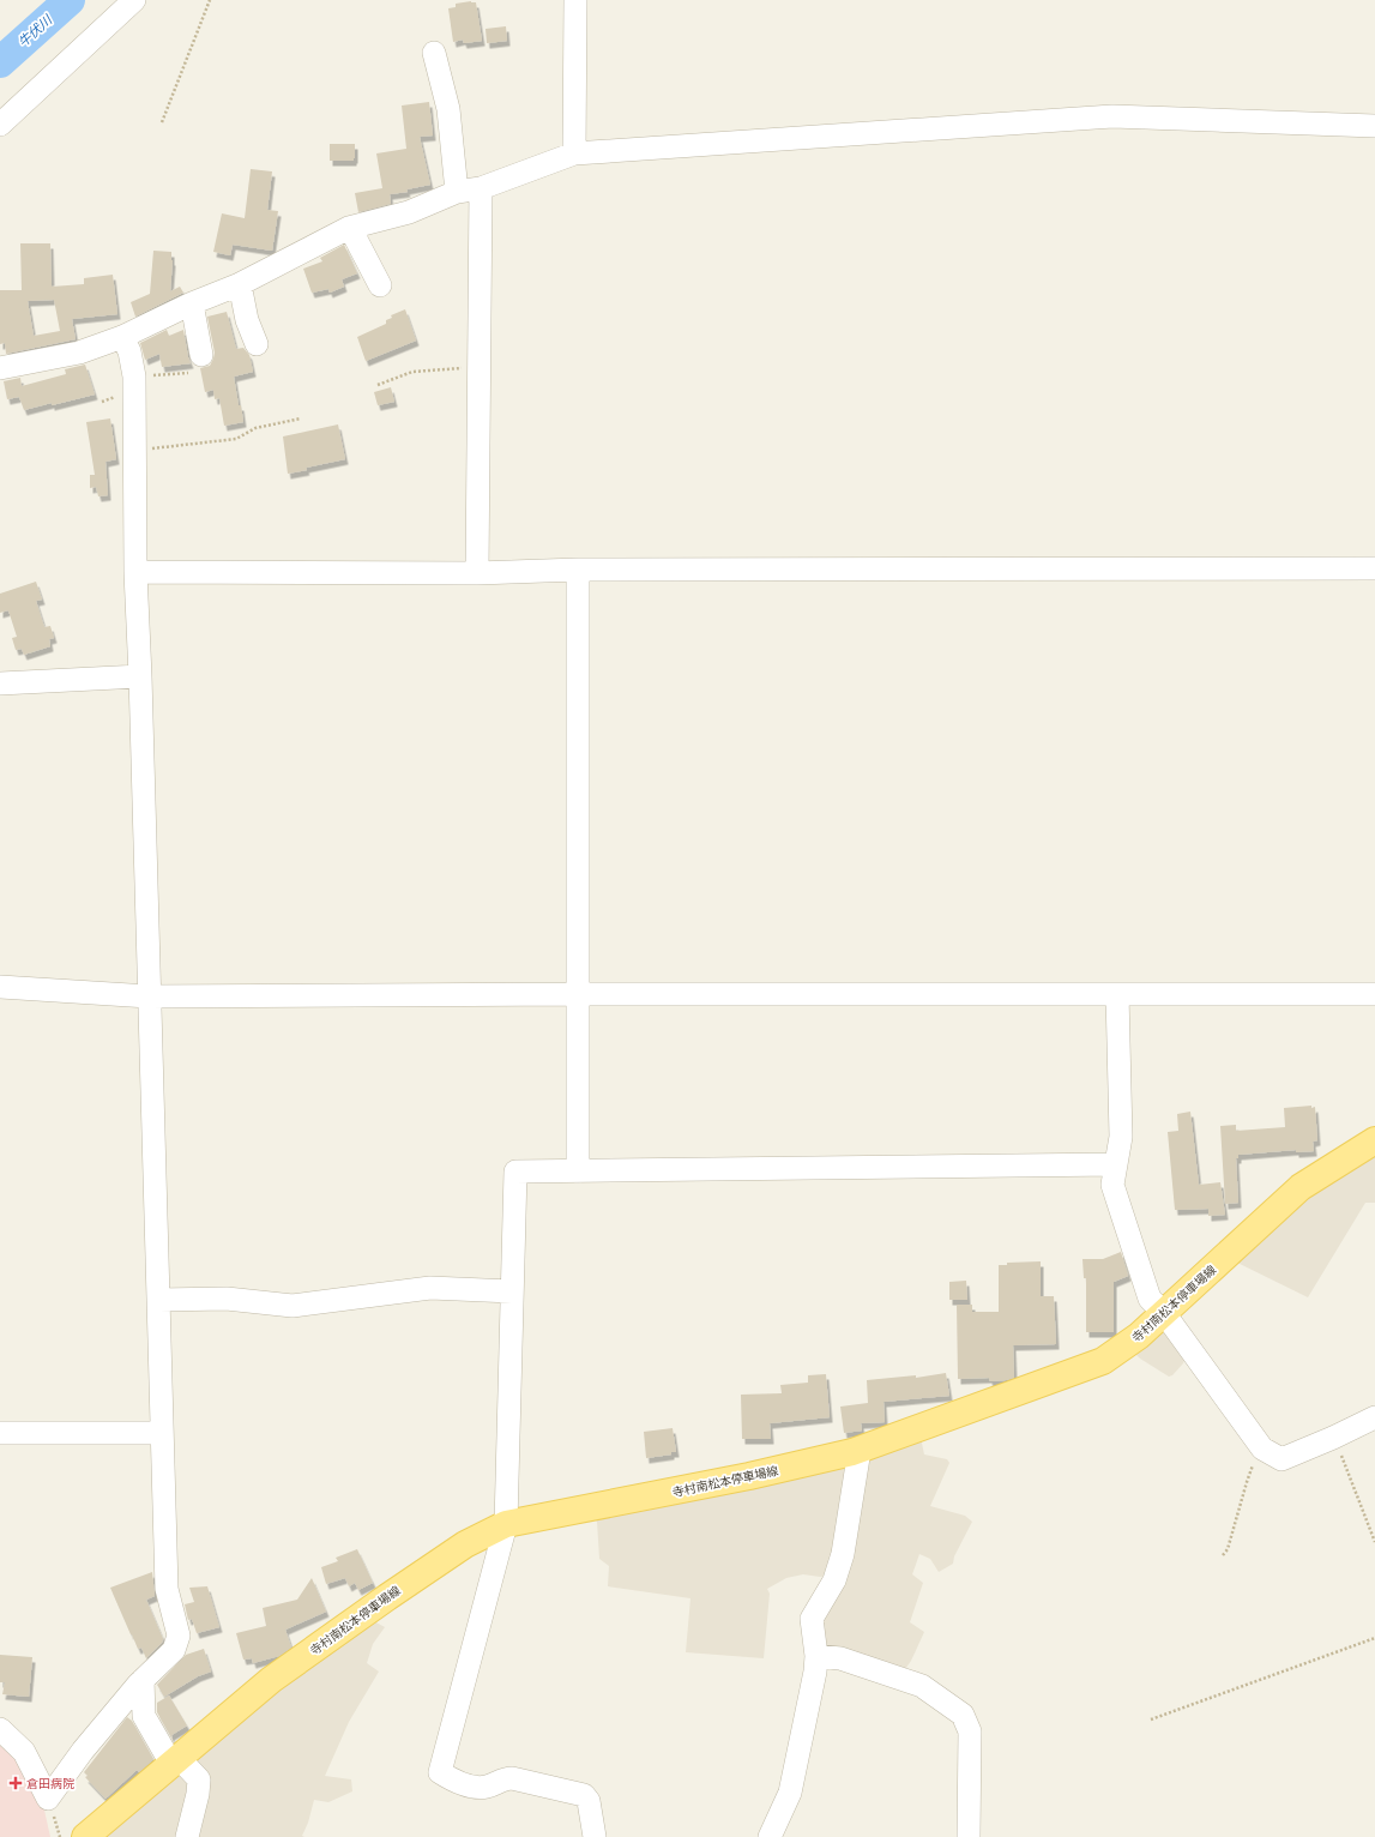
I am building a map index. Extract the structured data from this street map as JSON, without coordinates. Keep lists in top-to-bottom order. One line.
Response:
{"streets":{"main road":["寺村南松本停車場線"]},"water":["牛伏川"],"places":{"health":["倉田病院"]}}
